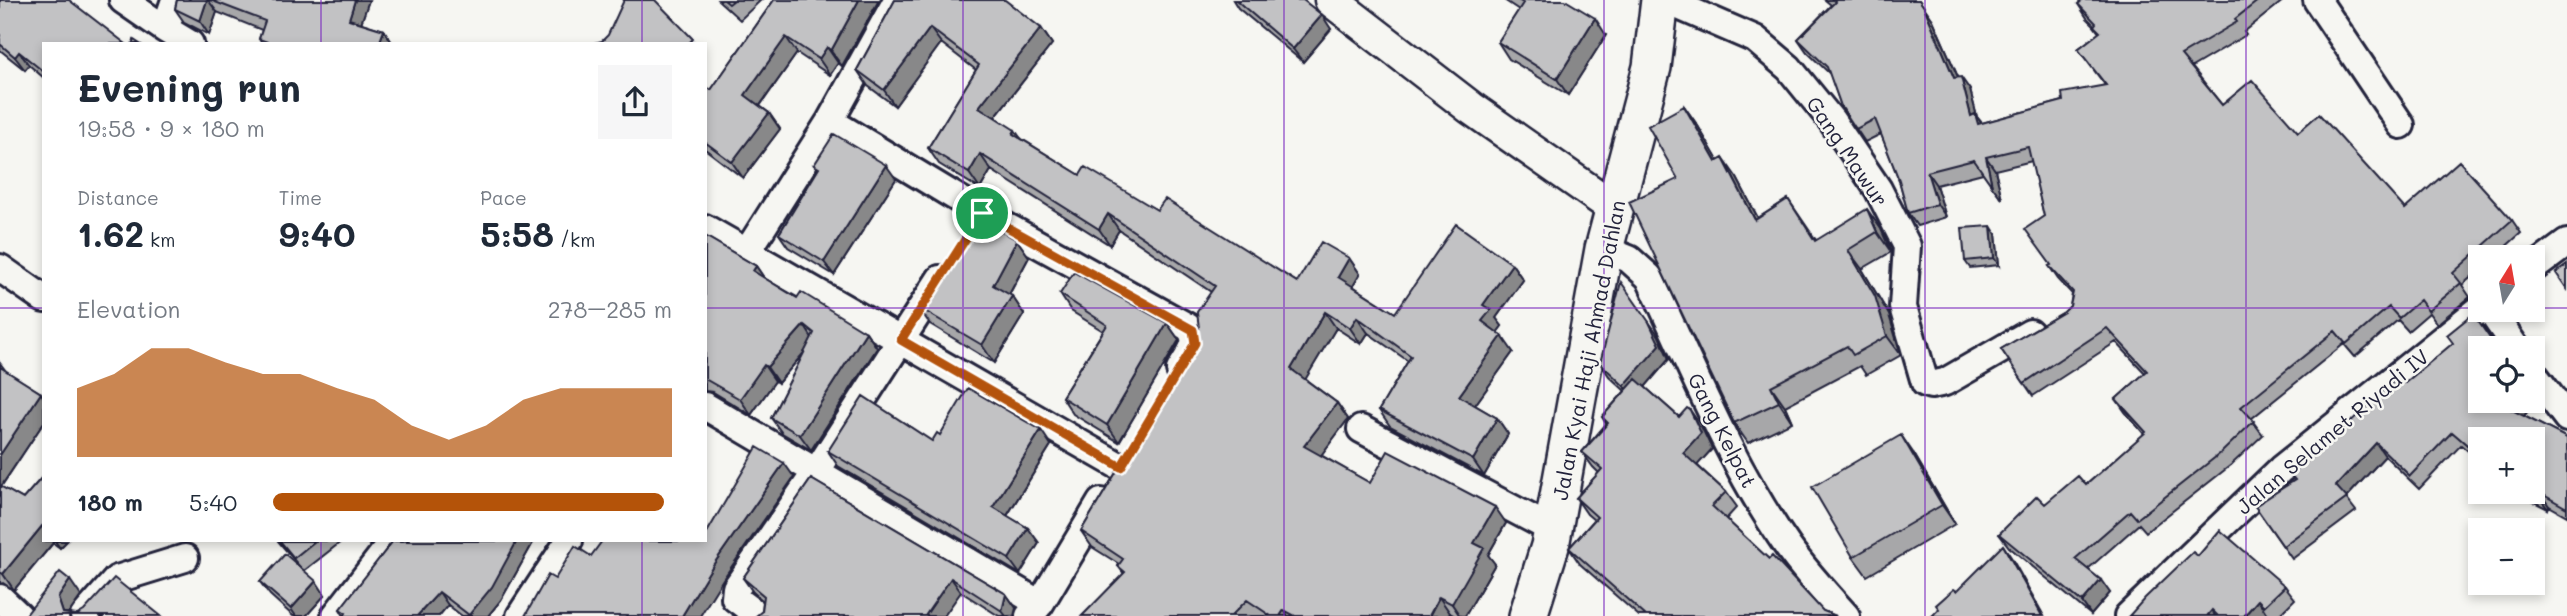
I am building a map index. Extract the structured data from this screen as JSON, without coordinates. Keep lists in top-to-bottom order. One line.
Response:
{"streets":{"main road":["Jalan Kyai Haji Ahmad Dahlan"],"street":["Gang Mawur","Gang Kelpat","Jalan Selamet Riyadi IV"]},"crossings":[["Gang Mawur","Jalan Kyai Haji Ahmad Dahlan"],["Jalan Kyai Haji Ahmad Dahlan","Gang Kelpat"]],"north":"top","page":{"heading":["Evening run","19:58 · 9 × 180 m"],"stats":[["Distance","1.62 km"],["Time","9:40"],["Pace","5:58 /km"]],"map_buttons":["+","−"],"chart":["Elevation","278–285 m"],"list":[{"name":"180 m","note":"5:40"}]}}
